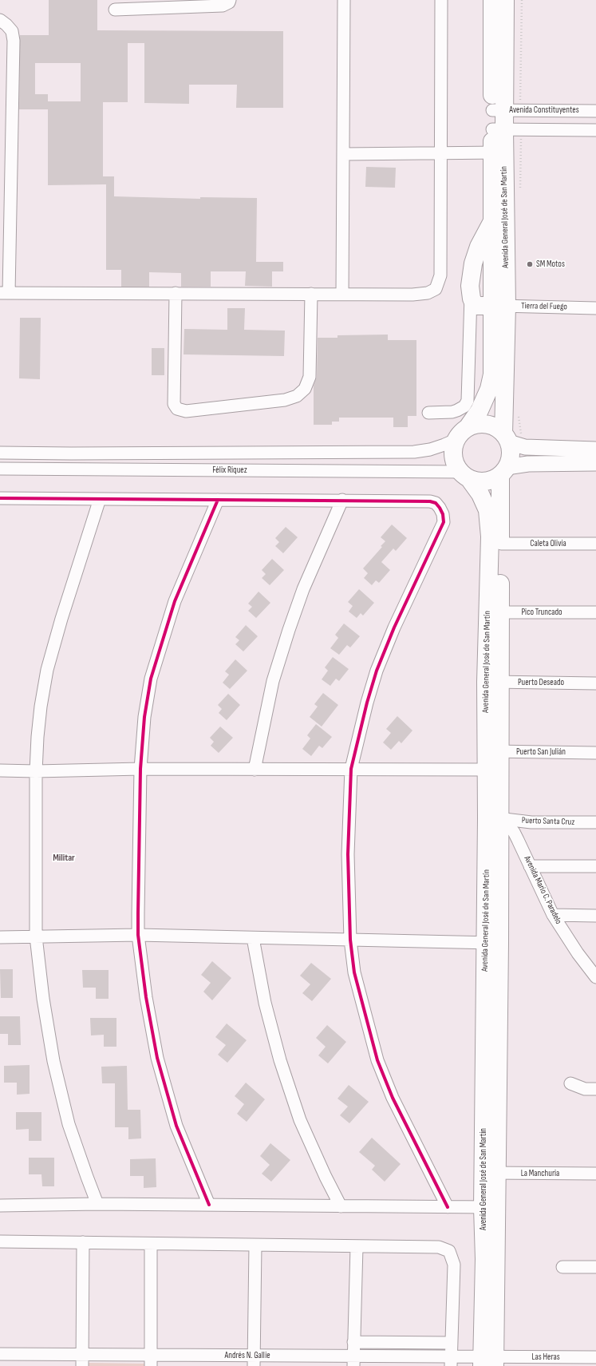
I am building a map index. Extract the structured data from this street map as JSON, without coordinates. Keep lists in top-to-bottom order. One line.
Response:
{"streets":{"highway":["Avenida General José de San Martín"],"street":["Avenida Constituyentes","Tierra del Fuego","Félix Riquez","Caleta Olivia","Pico Truncado","Puerto Deseado","Puerto San Julián","Puerto Santa Cruz","Avenida Mario C. Paradelo","La Manchuria","Andrés N. Gallie","Las Heras"]},"crossings":[["Avenida Constituyentes","Avenida General José de San Martín"],["Avenida General José de San Martín","Tierra del Fuego"],["Avenida General José de San Martín","Félix Riquez"],["Avenida General José de San Martín","Caleta Olivia"],["Avenida General José de San Martín","Pico Truncado"],["Avenida General José de San Martín","Puerto Deseado"],["Avenida General José de San Martín","Puerto San Julián"],["Avenida General José de San Martín","Puerto Santa Cruz"],["Avenida General José de San Martín","Avenida Mario C. Paradelo"],["Avenida General José de San Martín","La Manchuria"],["Avenida General José de San Martín","Andrés N. Gallie"],["Avenida General José de San Martín","Las Heras"],["Puerto Santa Cruz","Avenida Mario C. Paradelo"],["Andrés N. Gallie","Las Heras"]],"districts":["Militar"],"places":["SM Motos"]}
